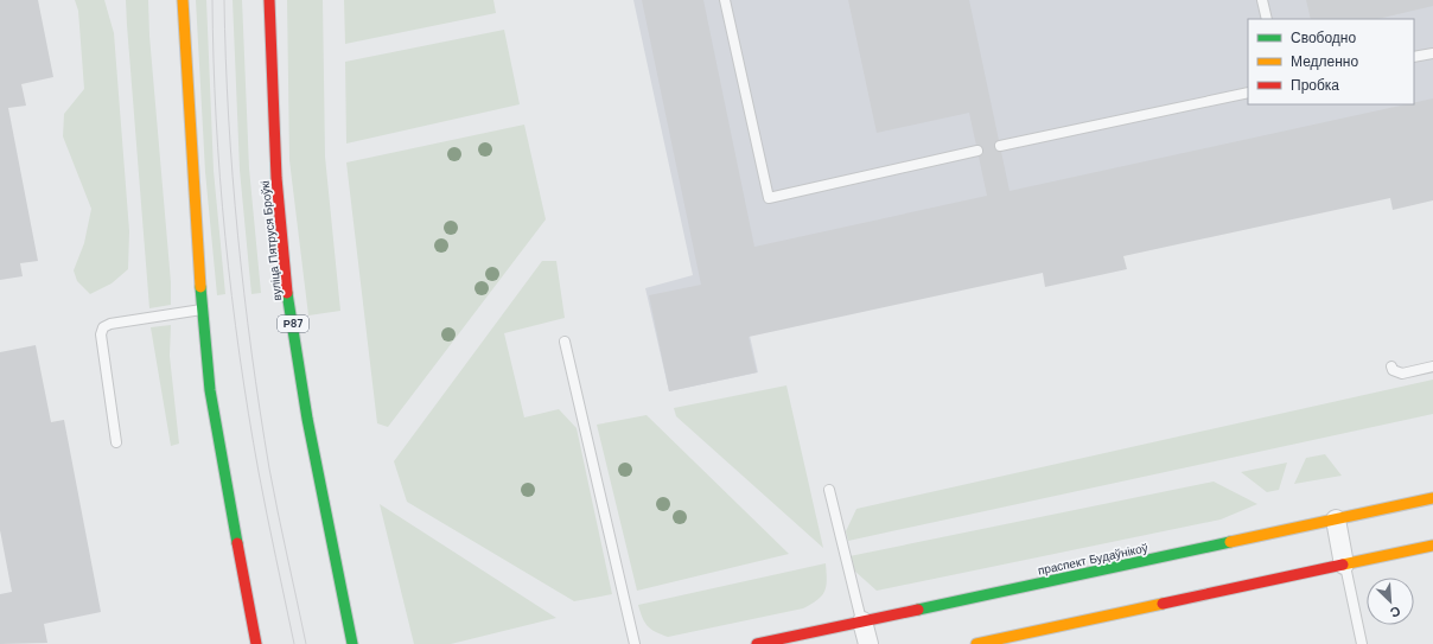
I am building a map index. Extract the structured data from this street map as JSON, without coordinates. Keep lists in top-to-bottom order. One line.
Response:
{"streets":{"main road":["вуліца Пятруся Броўкі","Р87","праспект Будаўнікоў"]},"legend":["Свободно","Медленно","Пробка"],"north":"bottom right"}
